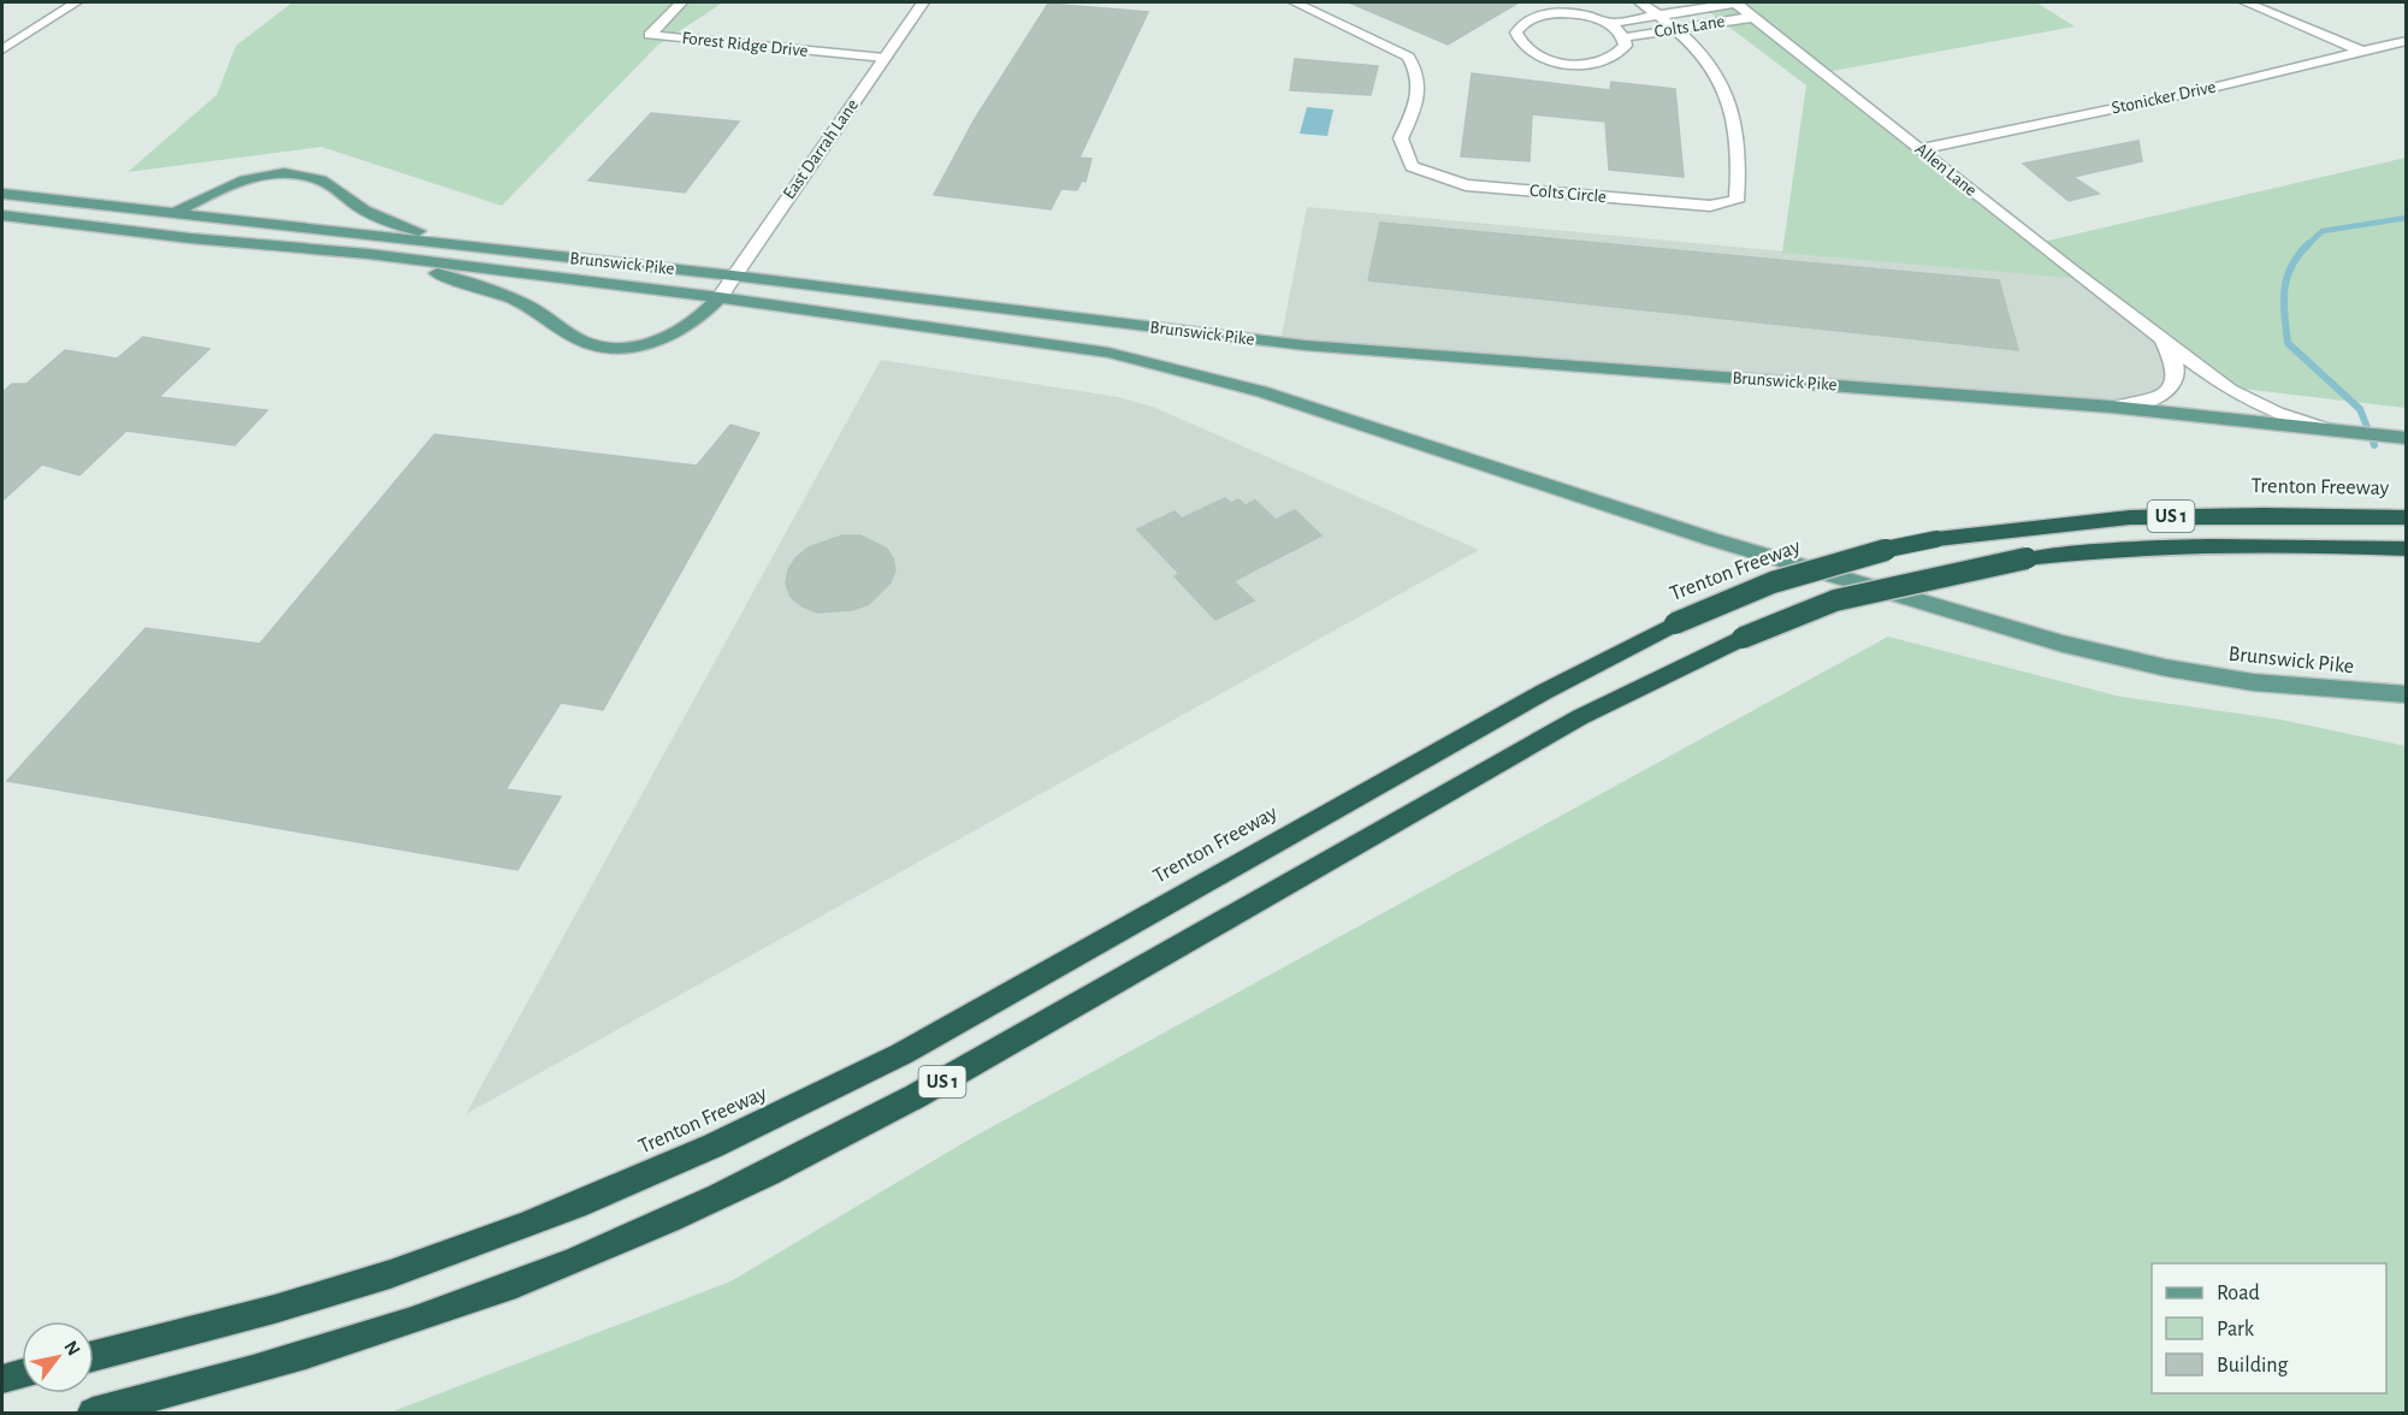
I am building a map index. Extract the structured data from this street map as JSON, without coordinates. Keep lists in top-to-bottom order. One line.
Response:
{"streets":{"highway":["Trenton Freeway","US 1"],"main road":["Brunswick Pike"],"street":["Colts Lane","Forest Ridge Drive","Stonicker Drive","East Darrah Lane","Allen Lane","Colts Circle"]},"crossings":[["Colts Lane","Allen Lane"],["Colts Lane","Colts Circle"],["Forest Ridge Drive","East Darrah Lane"],["Stonicker Drive","Allen Lane"],["East Darrah Lane","Brunswick Pike"],["Allen Lane","Brunswick Pike"]],"legend":["Road","Park","Building"],"north":"top right"}
